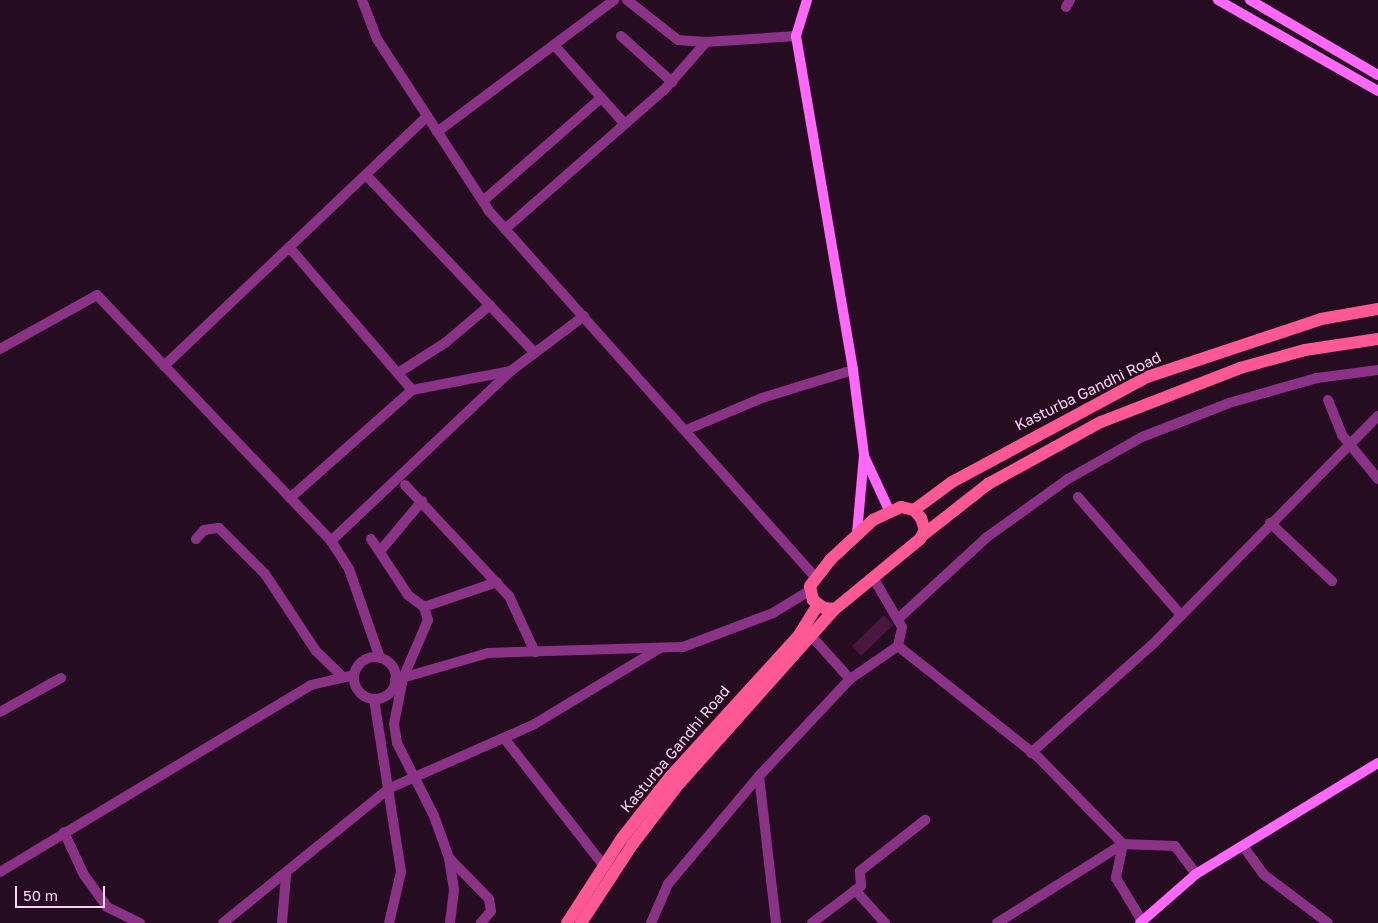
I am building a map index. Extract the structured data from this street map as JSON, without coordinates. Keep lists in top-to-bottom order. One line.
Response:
{"streets":{"main road":["Kasturba Gandhi Road"]},"scale_bar":"50 m"}
